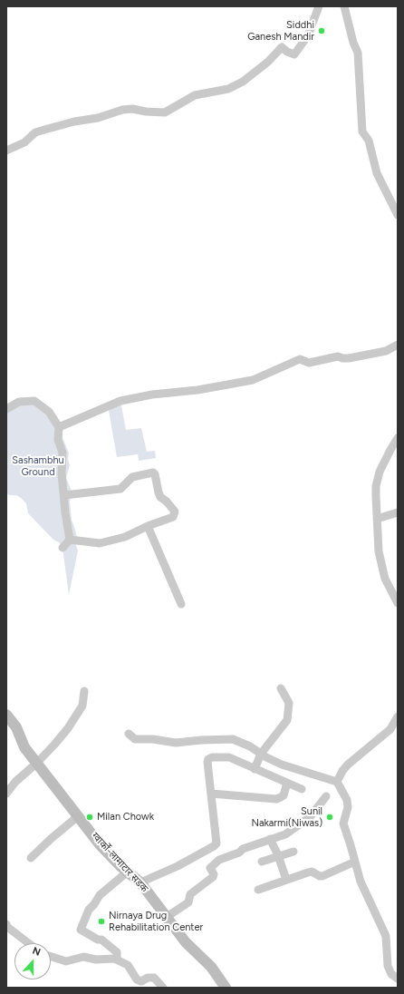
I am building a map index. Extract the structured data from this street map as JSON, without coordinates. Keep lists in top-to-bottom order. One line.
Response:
{"streets":{"main road":["ग्वार्को-लामाटार सडक"]},"parks":["Sashambhu Ground"],"places":["Siddhi Ganesh Mandir","Milan Chowk","Sunil Nakarmi(Niwas)","Nirnaya Drug Rehabilitation Center"],"north":"top"}
